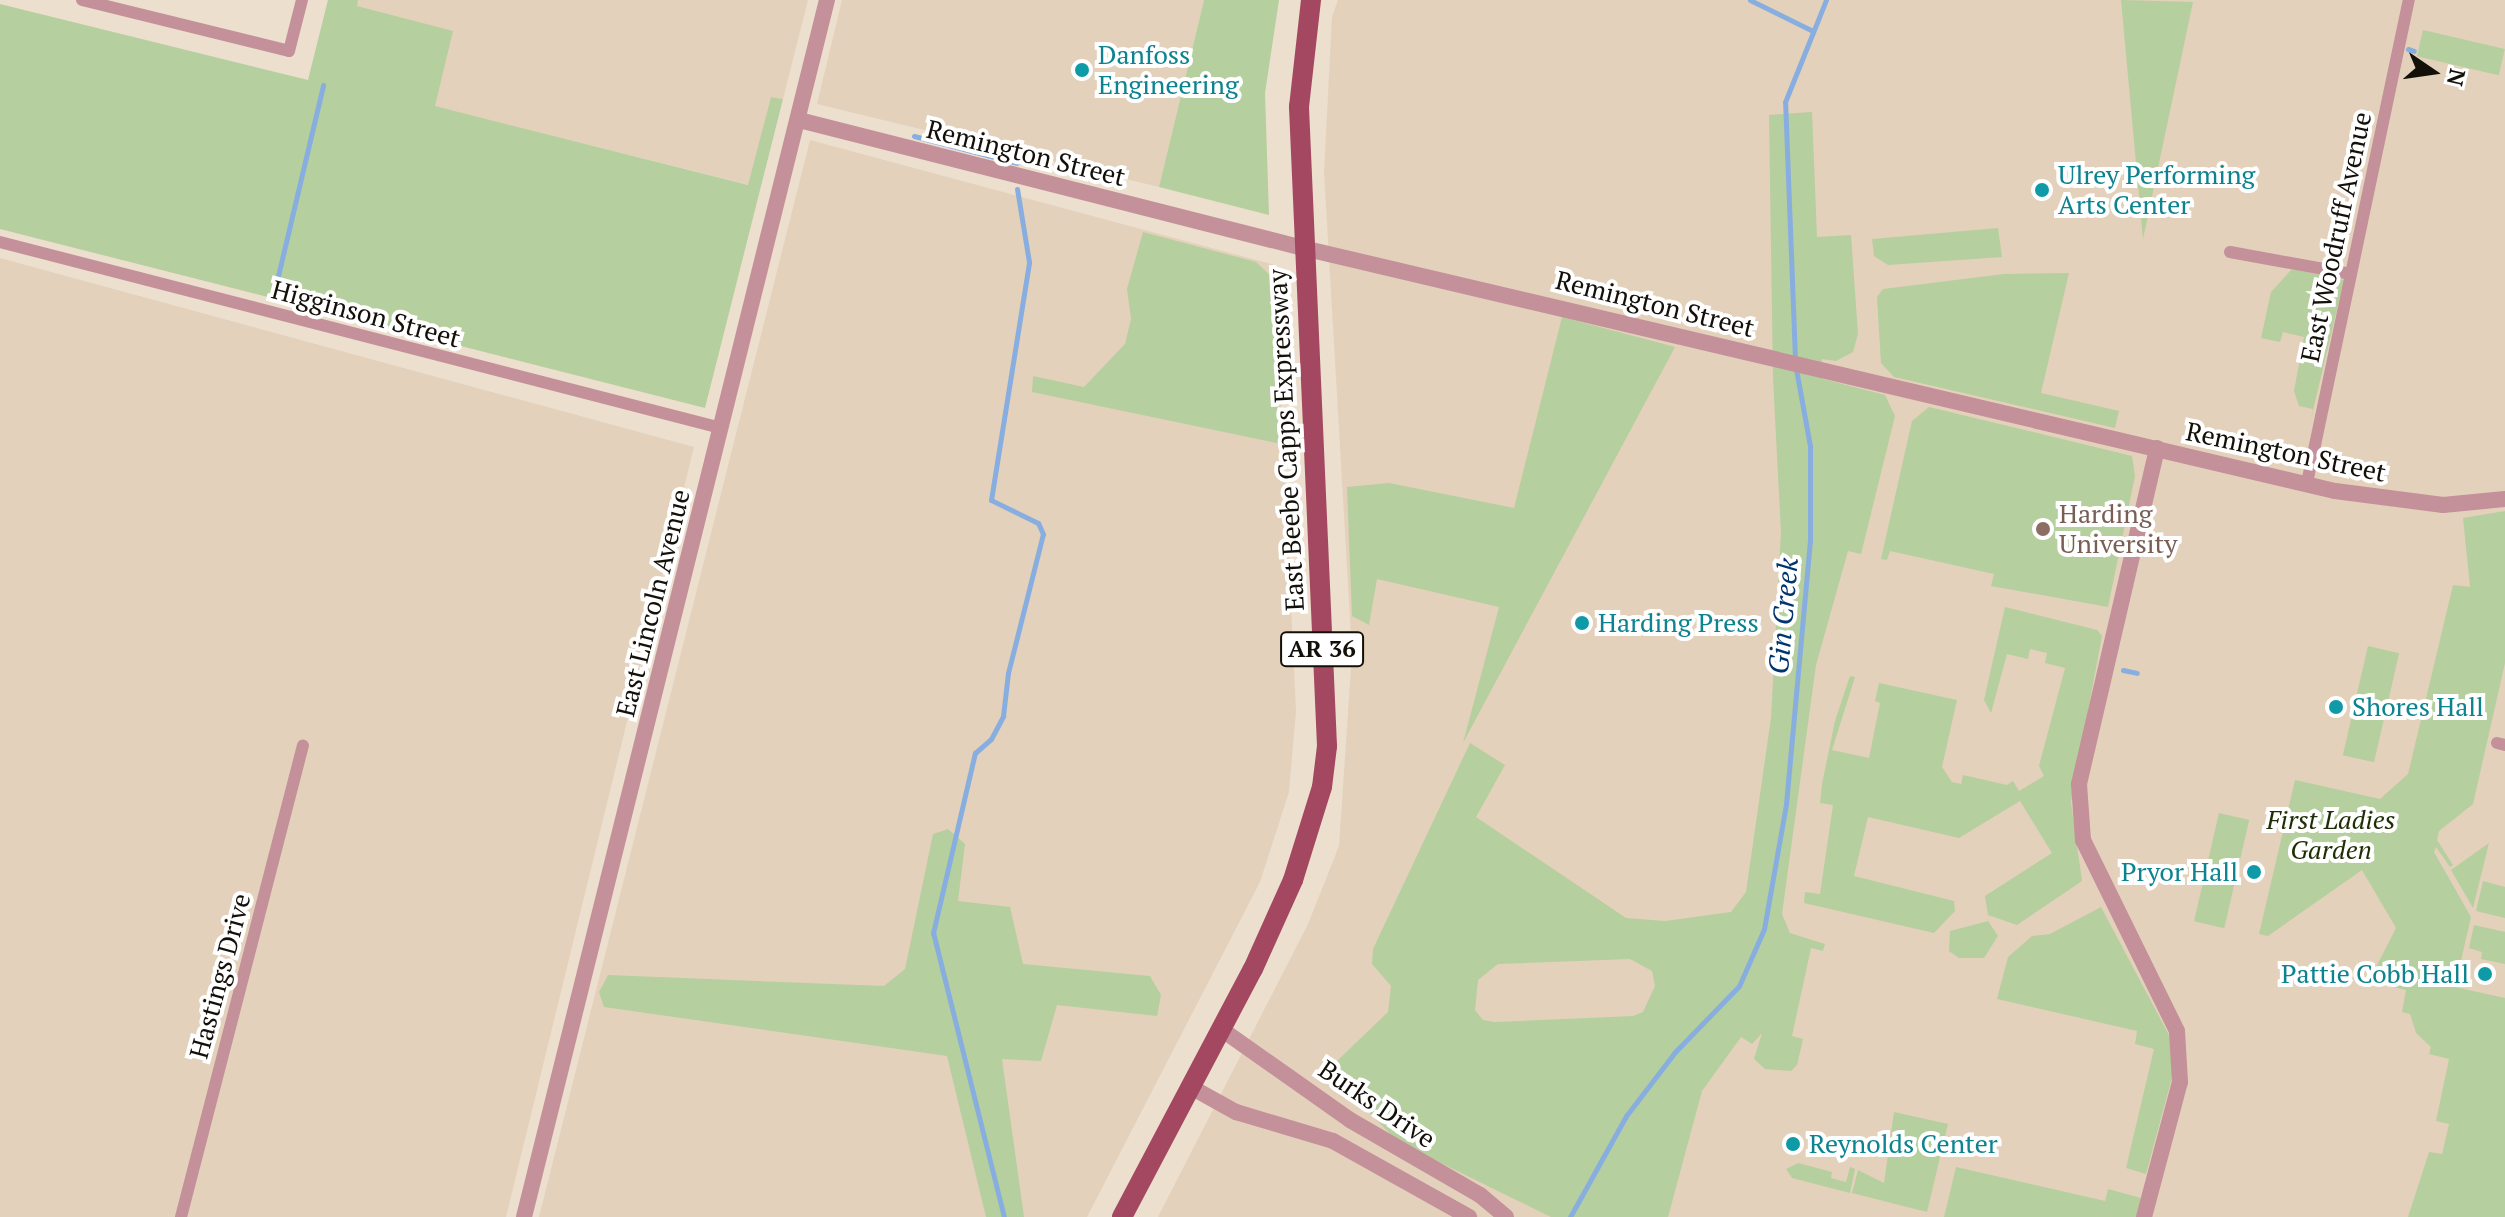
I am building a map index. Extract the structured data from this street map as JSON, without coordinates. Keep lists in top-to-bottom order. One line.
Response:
{"streets":{"main road":["East Beebe Capps Expressway","AR 36"],"street":["Remington Street","East Woodruff Avenue","Higginson Street","East Lincoln Avenue","Hastings Drive","Burks Drive"]},"crossings":[["Remington Street","East Woodruff Avenue"],["Remington Street","East Beebe Capps Expressway"],["Remington Street","East Lincoln Avenue"],["Higginson Street","East Lincoln Avenue"],["East Beebe Capps Expressway","Burks Drive"]],"water":["Gin Creek"],"parks":["First Ladies Garden"],"places":["Danfoss Engineering","Ulrey Performing Arts Center","Harding University","Harding Press","Shores Hall","Pryor Hall","Pattie Cobb Hall","Reynolds Center"],"north":"right"}
